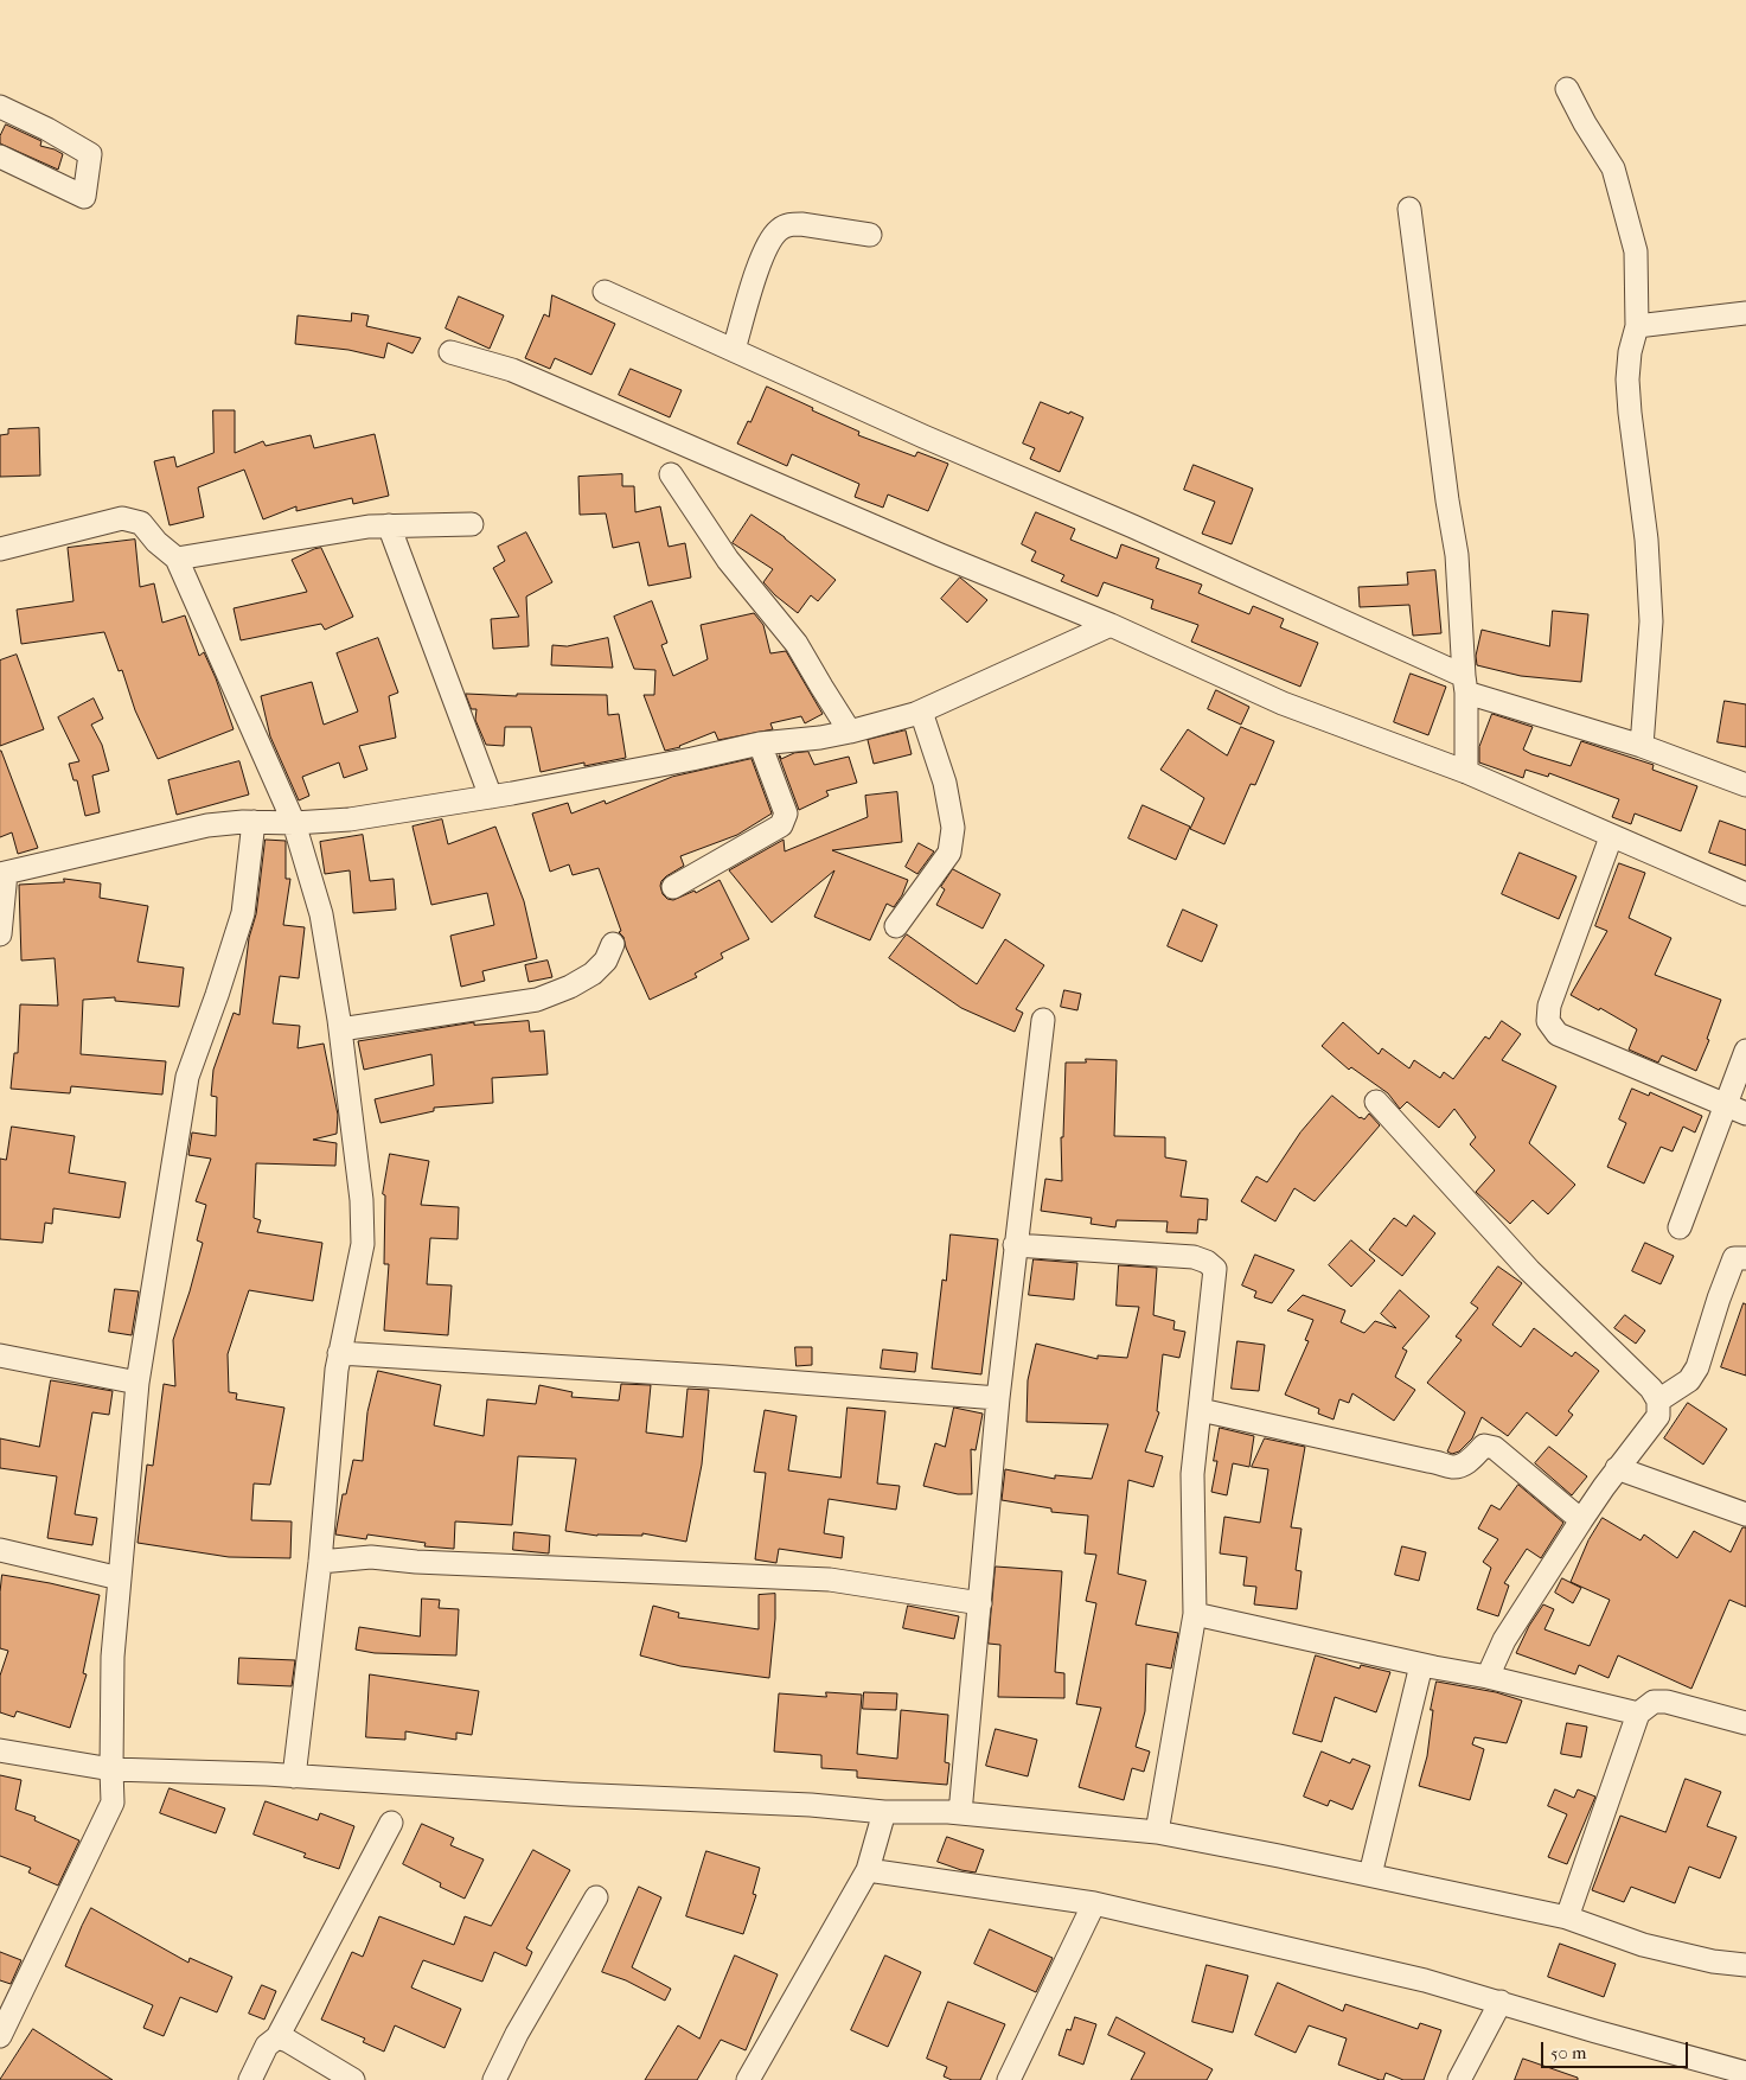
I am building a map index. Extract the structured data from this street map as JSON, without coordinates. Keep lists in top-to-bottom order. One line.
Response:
{"scale_bar":"50 m"}
